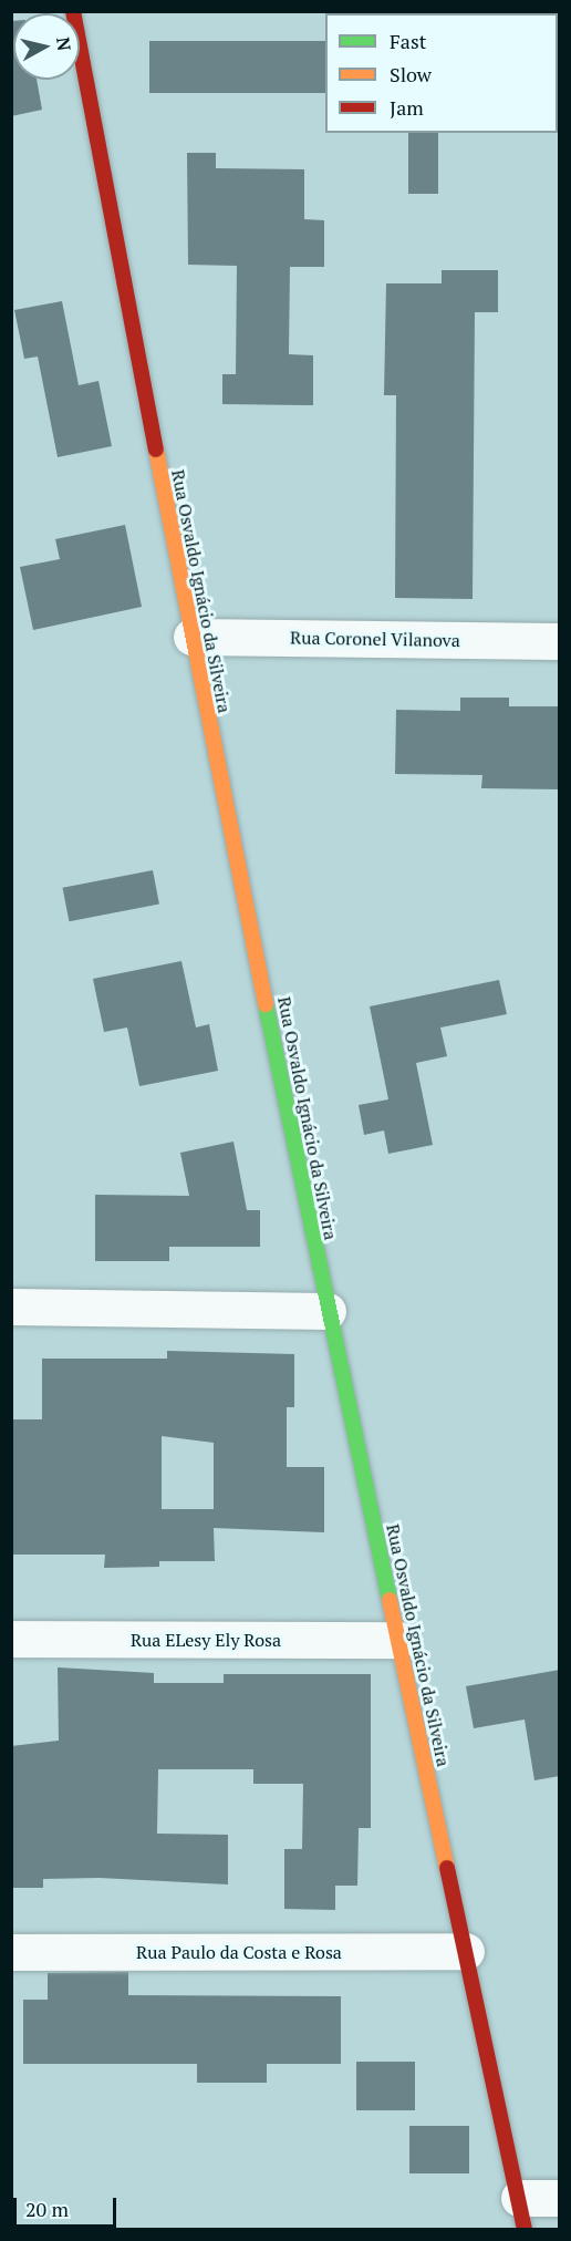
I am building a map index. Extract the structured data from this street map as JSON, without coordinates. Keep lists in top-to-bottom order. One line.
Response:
{"streets":{"street":["Rua Osvaldo Ignácio da Silveira","Rua Coronel Vilanova","Rua ELesy Ely Rosa","Rua Paulo da Costa e Rosa"]},"crossings":[["Rua Osvaldo Ignácio da Silveira","Rua Coronel Vilanova"],["Rua Osvaldo Ignácio da Silveira","Rua ELesy Ely Rosa"],["Rua Osvaldo Ignácio da Silveira","Rua Paulo da Costa e Rosa"]],"legend":["Fast","Slow","Jam"],"scale_bar":"20 m","north":"right"}
